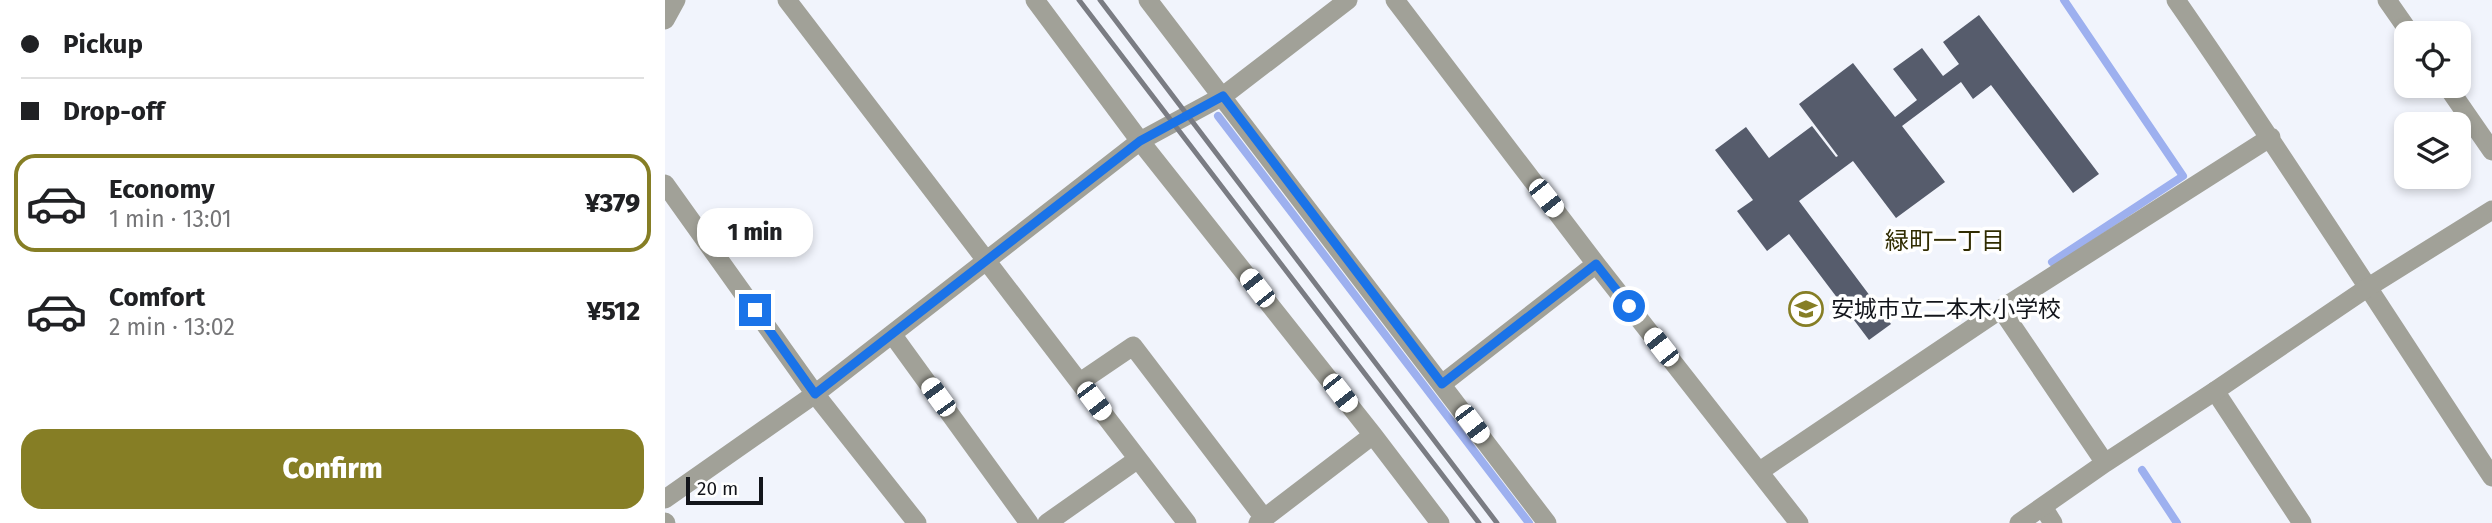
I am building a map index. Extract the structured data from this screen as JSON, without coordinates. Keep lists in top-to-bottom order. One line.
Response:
{"districts":["緑町一丁目"],"places":{"school or university":["安城市立二本木小学校"]},"scale_bar":"20 m","page":{"banner":["Pickup","Drop-off"],"list":[{"name":"Economy","note":"1 min · 13:01","value":"¥379"},{"name":"Comfort","note":"2 min · 13:02","value":"¥512"}],"bubble":"1 min","buttons":"Confirm","scale":"20 m"}}
